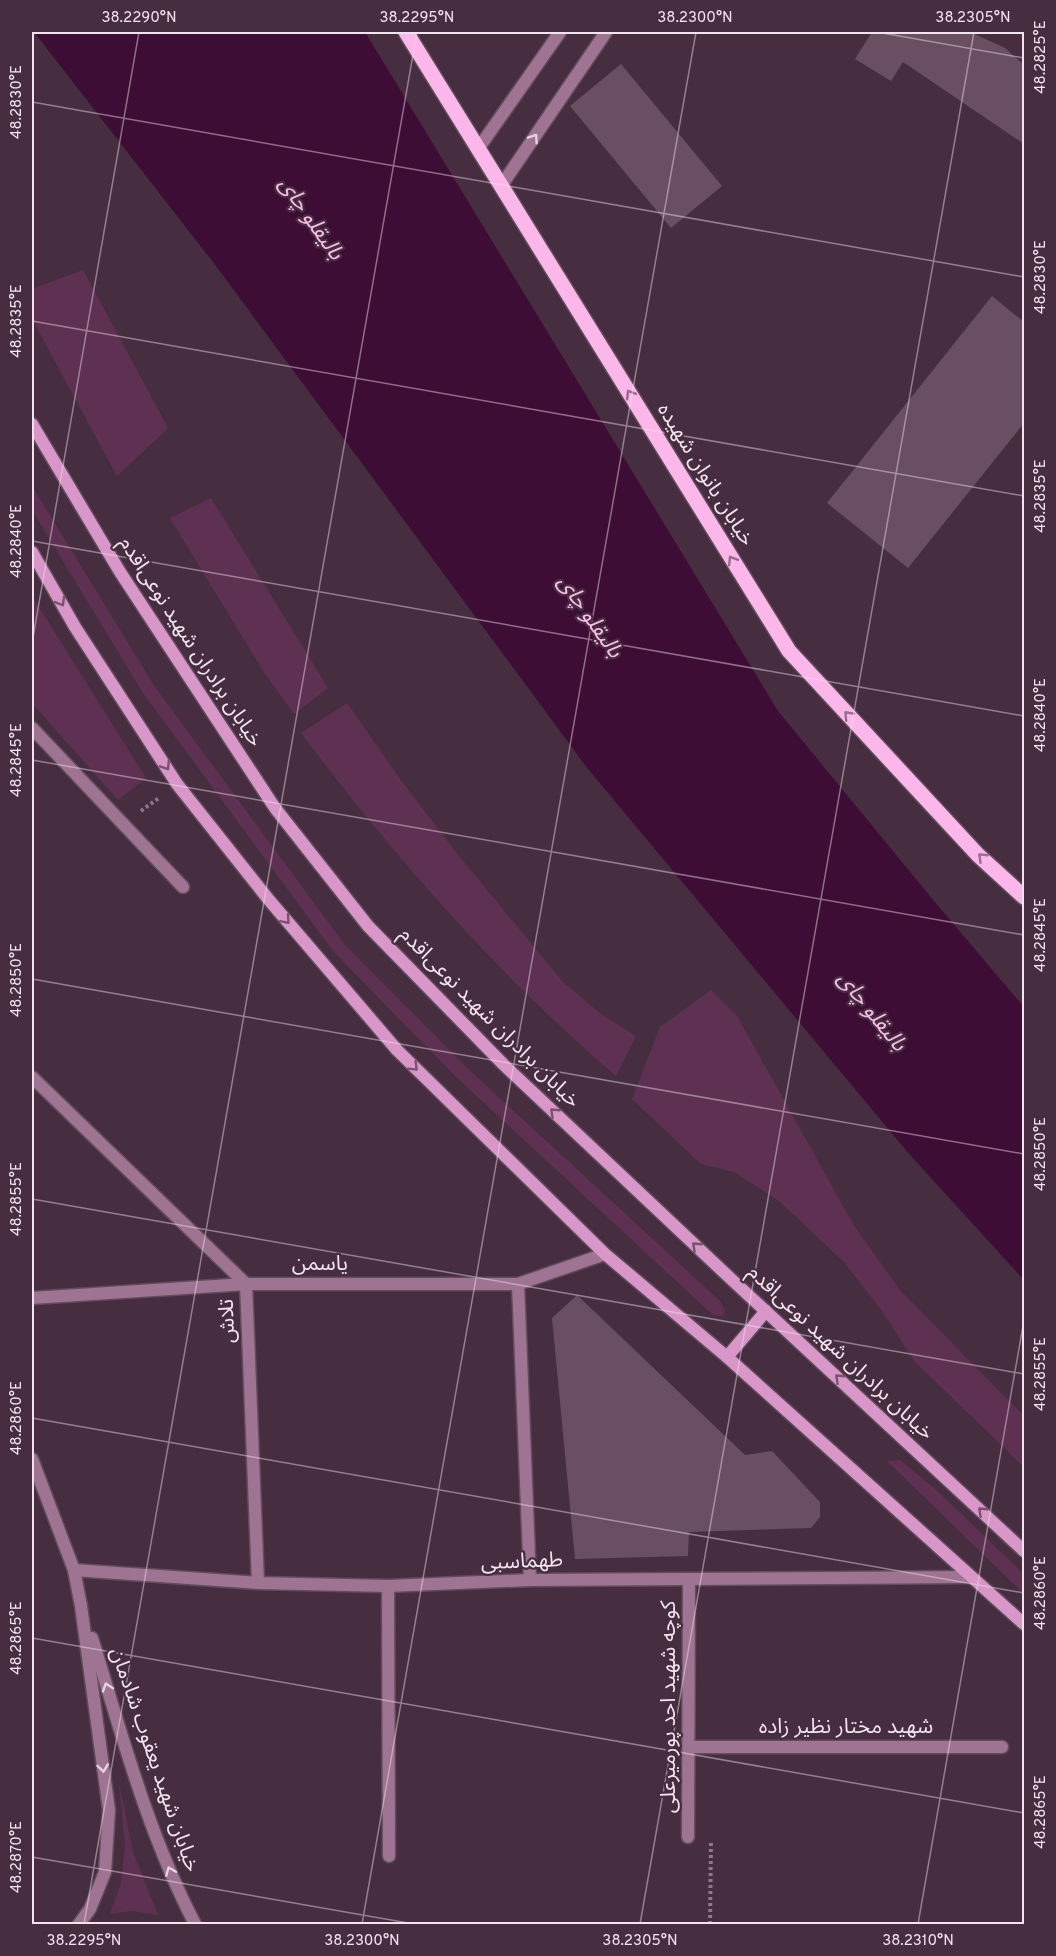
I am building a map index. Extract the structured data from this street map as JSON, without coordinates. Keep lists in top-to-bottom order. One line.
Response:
{"streets":{"main road":["خیابان بانوان شهیده","خیابان برادران شهید نوعی‌اقدم"],"street":["یاسمن","تلاش","طهماسبی","کوچه شهید احد پورمیرعلی","شهید مختار نظیر زاده","خیابان شهید یعقوب شادمان"]},"crossings":[["یاسمن","تلاش"],["تلاش","طهماسبی"],["طهماسبی","کوچه شهید احد پورمیرعلی"],["طهماسبی","خیابان شهید یعقوب شادمان"],["کوچه شهید احد پورمیرعلی","شهید مختار نظیر زاده"]],"one_way":["خیابان بانوان شهیده"],"water":["بالیقلو چای"],"coordinates":["38.2290°N","38.2295°N","38.2300°N","38.2305°N","48.2825°E","48.2830°E","48.2835°E","48.2840°E","48.2845°E","48.2850°E","48.2855°E","48.2860°E","48.2865°E","48.2870°E","38.2310°N"]}
